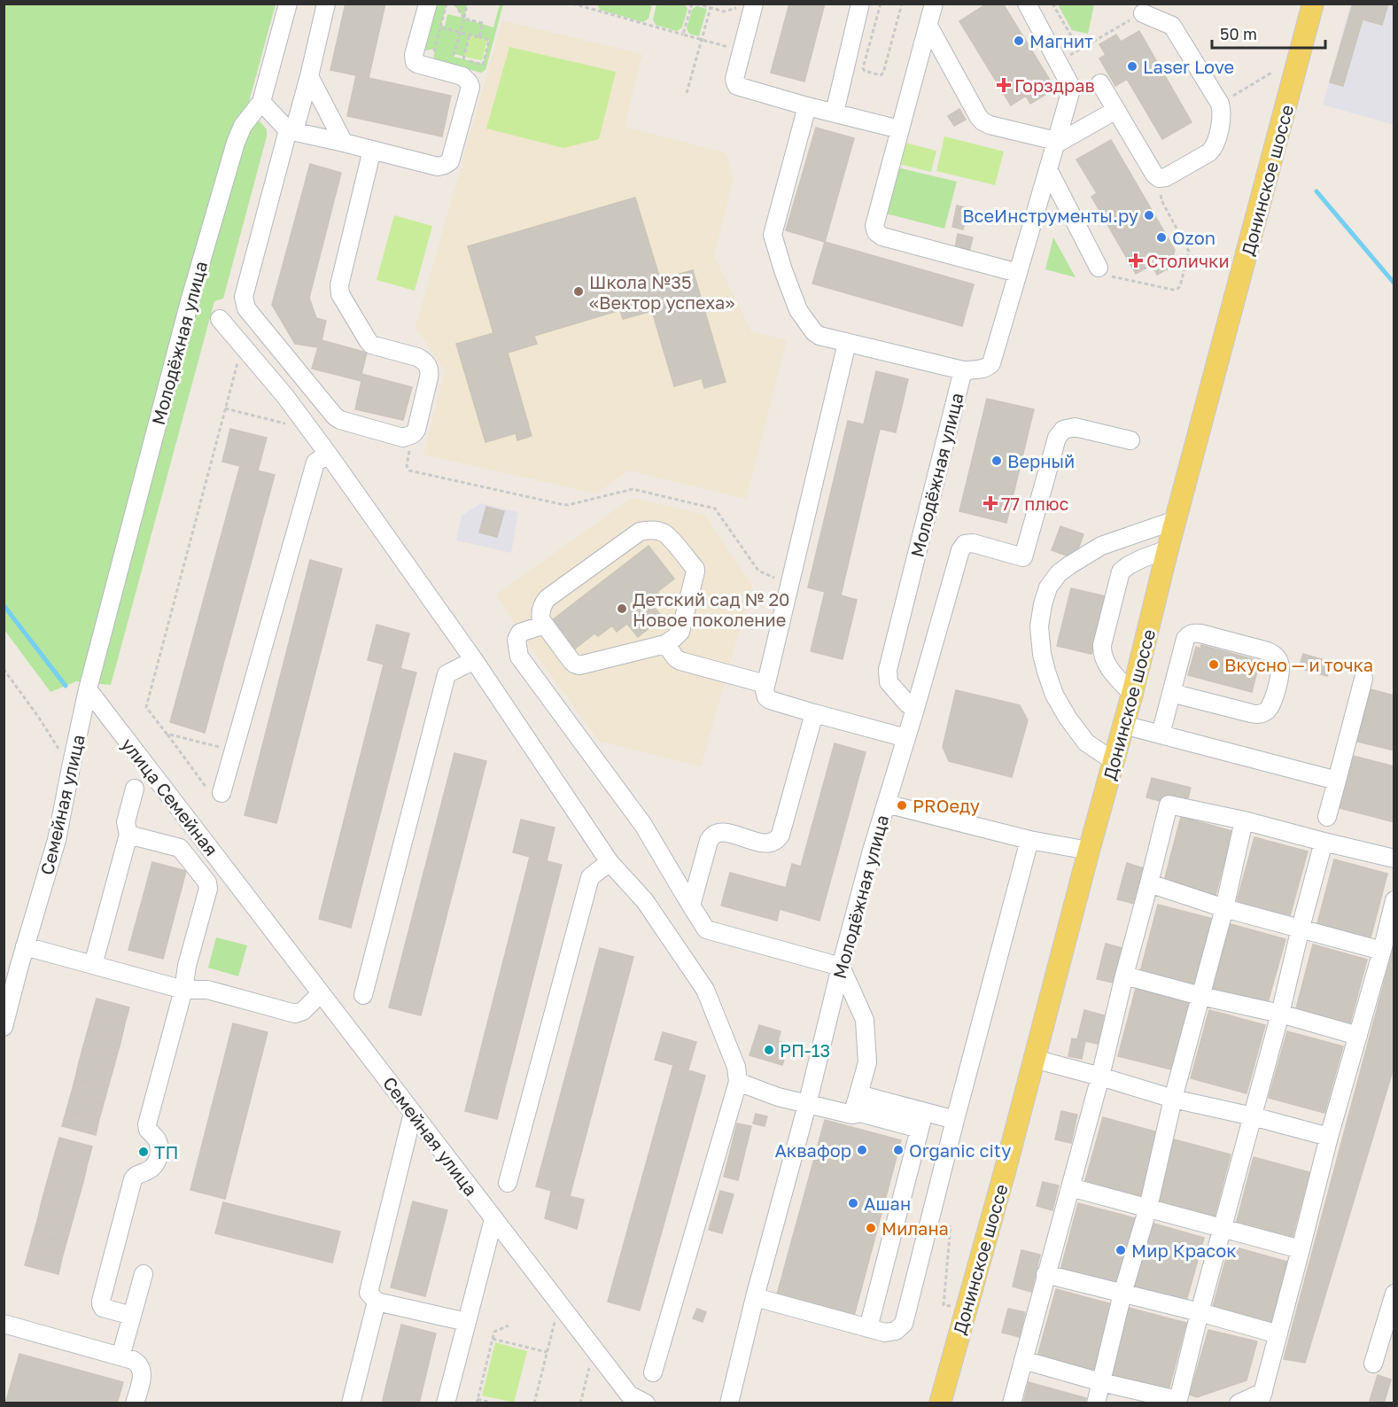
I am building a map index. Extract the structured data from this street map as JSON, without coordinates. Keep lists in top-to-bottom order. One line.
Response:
{"streets":{"main road":["Донинское шоссе"],"street":["Молодёжная улица","улица Семейная","Семейная улица"]},"crossings":[["Молодёжная улица","улица Семейная"],["Молодёжная улица","Семейная улица"],["улица Семейная","Семейная улица"]],"places":{"other":["Магнит","Laser Love","ВсеИнструменты.ру","Ozon","Школа №35 «Вектор успеха»","Верный","Детский сад № 20 Новое поколение","Вкусно — и точка","PROеду","РП-13","Аквафор","Organic city","ТП","Ашан","Милана","Мир Красок"],"health":["Горздрав","Столички","77 плюс"]},"scale_bar":"50 m"}
